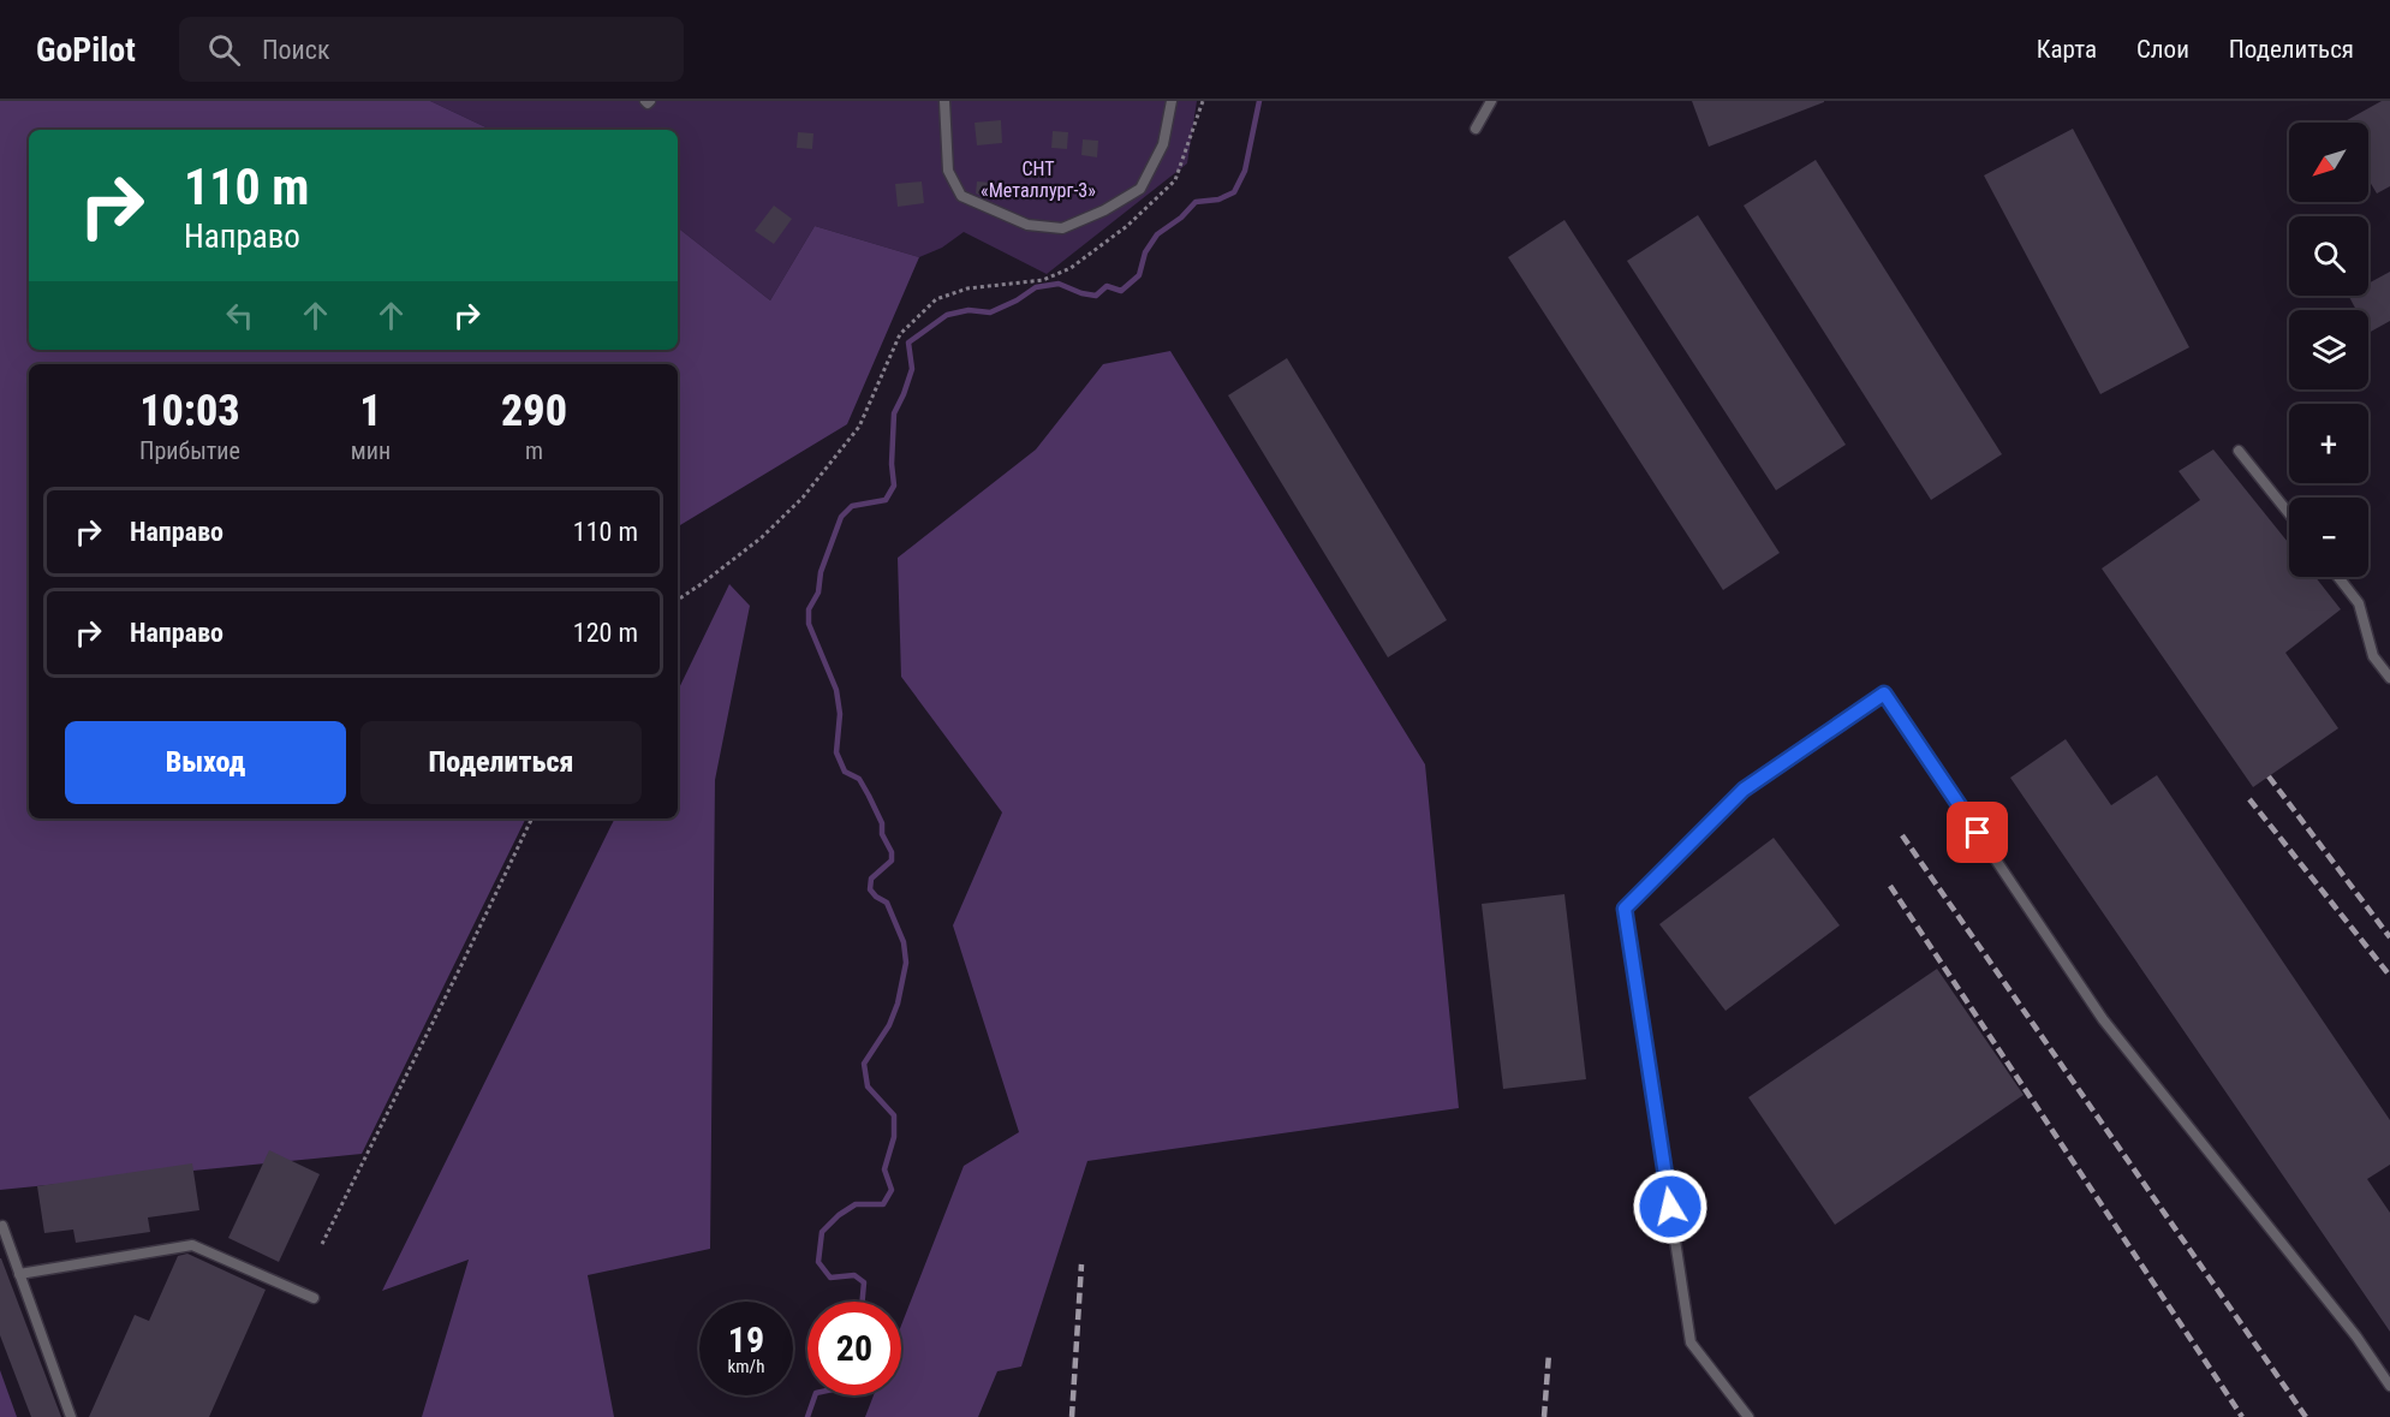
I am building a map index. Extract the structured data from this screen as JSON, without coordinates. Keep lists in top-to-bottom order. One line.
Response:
{"parks":["СНТ «Металлург-3»"],"north":"bottom left","page":{"header":"GoPilot","search":"Поиск","nav":["Карта","Слои","Поделиться"],"map_buttons":["+","−"],"turn":["110 m","Направо"],"eta":["10:03","Прибытие","1","мин","290","m"],"list":[{"name":"Направо","value":"110 m"},{"name":"Направо","value":"120 m"}],"buttons":["Выход","Поделиться"],"speed":"19 km/h","limit":"20"}}
